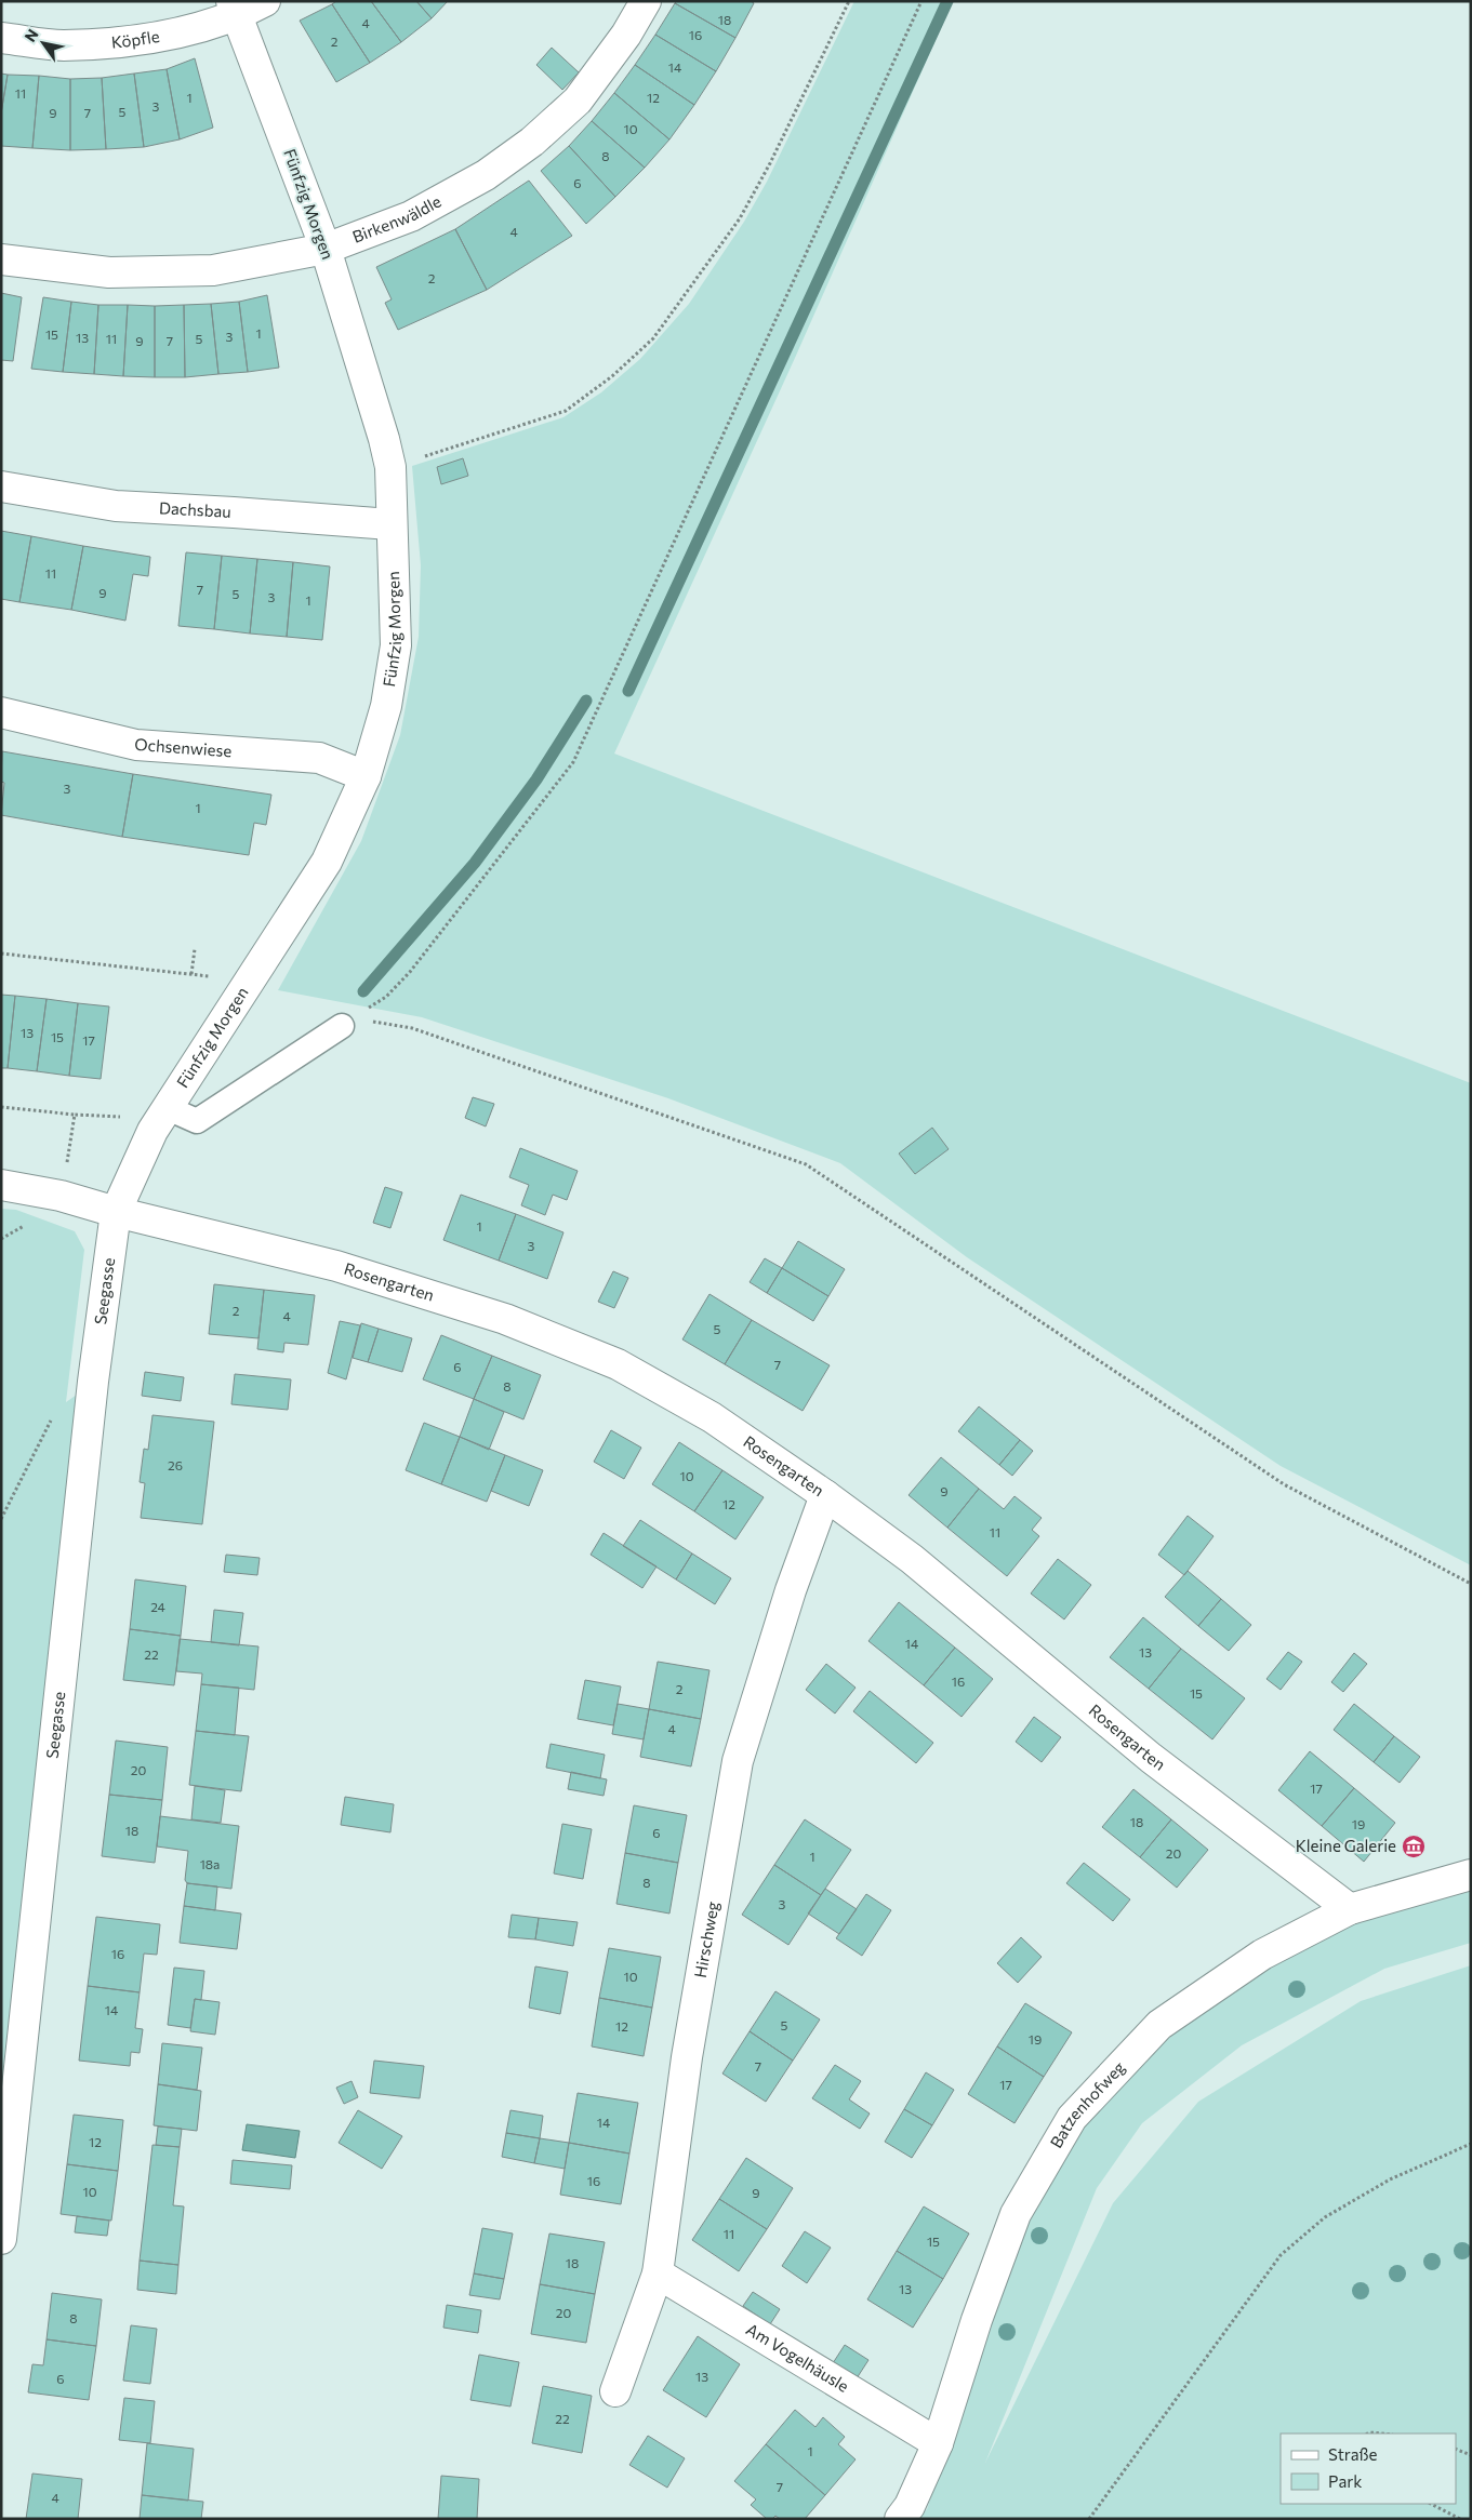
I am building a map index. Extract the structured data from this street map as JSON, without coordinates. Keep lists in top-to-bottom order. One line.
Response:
{"streets":{"street":["Köpfle","Fünfzig Morgen","Birkenwäldle","Dachsbau","Ochsenwiese","Rosengarten","Seegasse","Hirschweg","Batzenhofweg","Am Vogelhäusle"]},"crossings":[["Köpfle","Fünfzig Morgen"],["Fünfzig Morgen","Birkenwäldle"],["Fünfzig Morgen","Dachsbau"],["Fünfzig Morgen","Ochsenwiese"],["Fünfzig Morgen","Rosengarten"],["Fünfzig Morgen","Seegasse"],["Rosengarten","Seegasse"],["Rosengarten","Hirschweg"],["Rosengarten","Batzenhofweg"],["Hirschweg","Am Vogelhäusle"],["Batzenhofweg","Am Vogelhäusle"]],"places":{"museum":["Kleine Galerie"]},"house_numbers":["18","4","16","2","14","11","1","12","3","5","9","7","10","8","6","4","2","1","15","3","13","11","5","9","7","11","7","9","5","3","1","3","1","13","15","17","1","3","2","4","5","7","6","8","26","10","9","12","11","24","14","13","22","16","2","15","4","20","17","18","19","18","6","20","1","18a","8","3","16","10","14","5","12","19","7","17","14","12","16","10","9","11","15","18","13","20","8","13","6","22","1","7","4"],"legend":["Straße","Park"],"north":"top left"}
